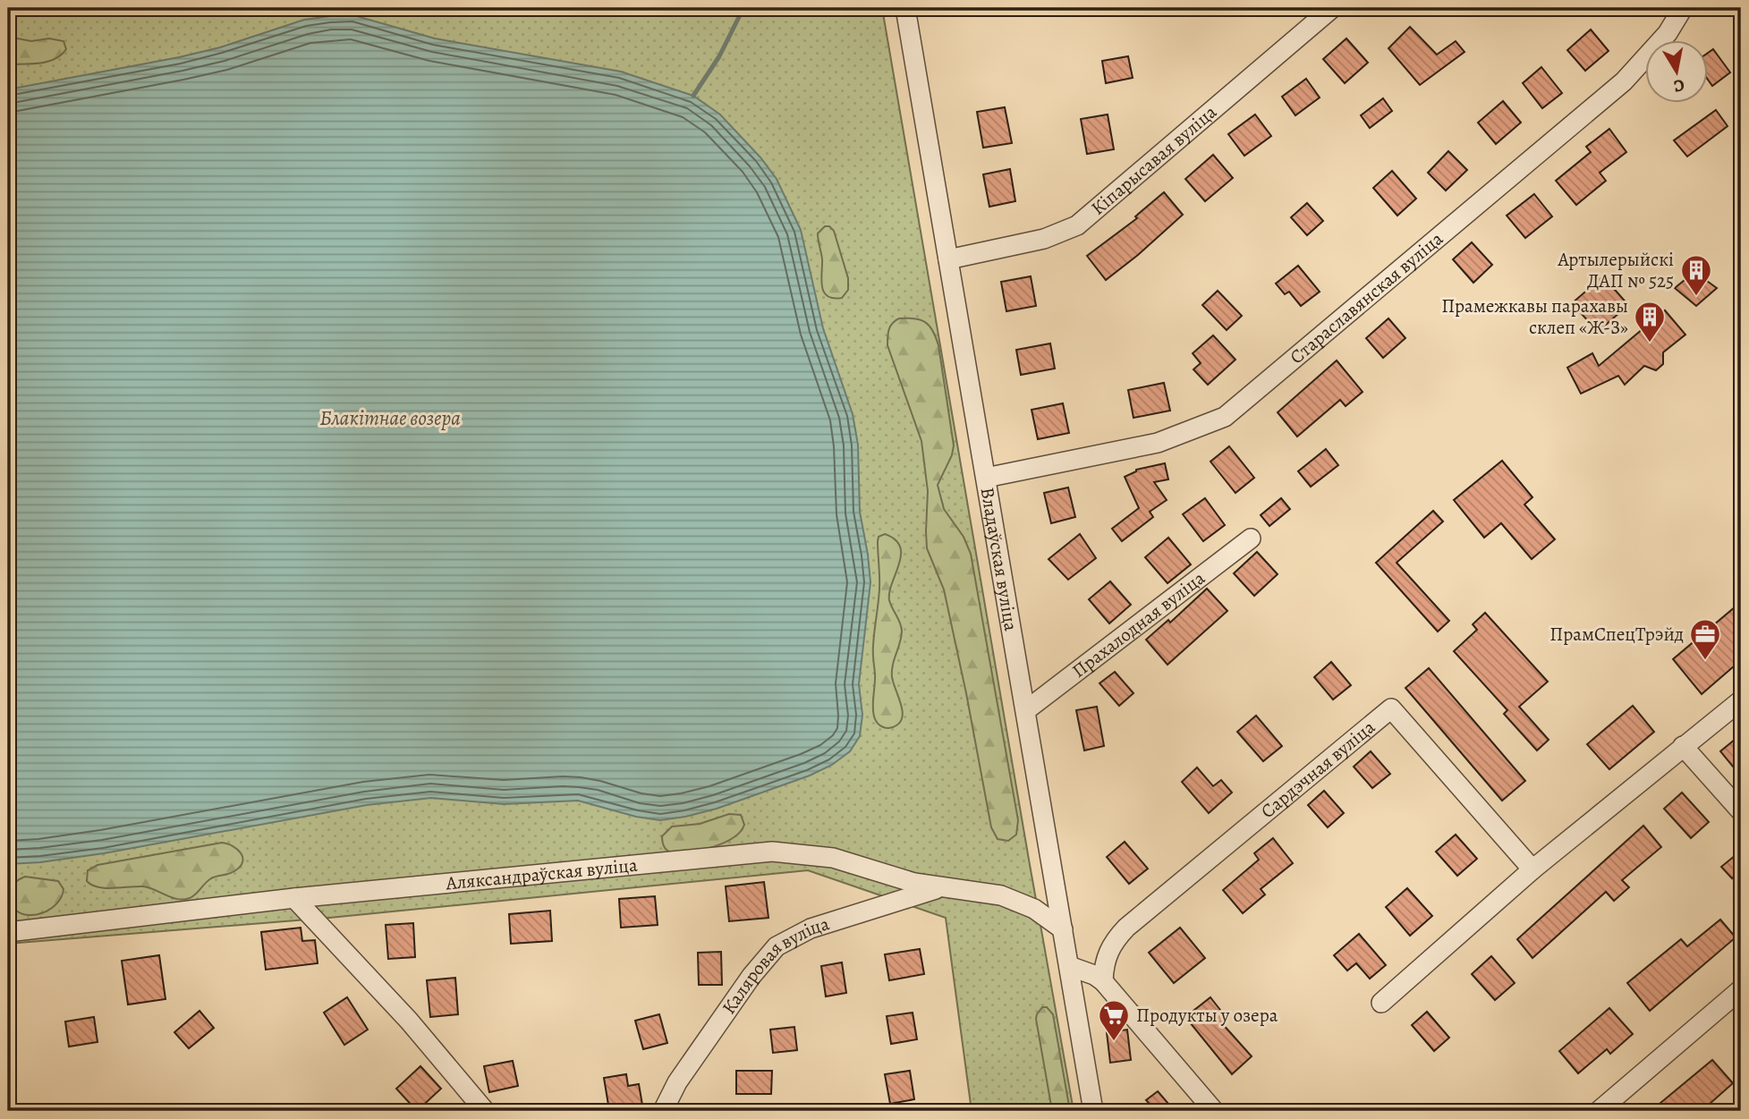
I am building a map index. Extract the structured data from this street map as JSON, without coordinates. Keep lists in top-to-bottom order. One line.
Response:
{"streets":{"street":["Кіпарысавая вуліца","Стараславянская вуліца","Владаўская вуліца","Прахалодная вуліца","Сардэчная вуліца","Аляксандраўская вуліца","Каляровая вуліца"]},"crossings":[["Кіпарысавая вуліца","Владаўская вуліца"],["Стараславянская вуліца","Владаўская вуліца"],["Владаўская вуліца","Прахалодная вуліца"],["Владаўская вуліца","Аляксандраўская вуліца"],["Аляксандраўская вуліца","Каляровая вуліца"]],"water":["Блакітнае возера"],"places":{"building":["Артылерыйскі ДАП № 525","Прамежкавы парахавы склеп «Ж-З»"],"office":["ПрамСпецТрэйд"],"supermarket":["Продукты у озера"]},"north":"bottom"}
